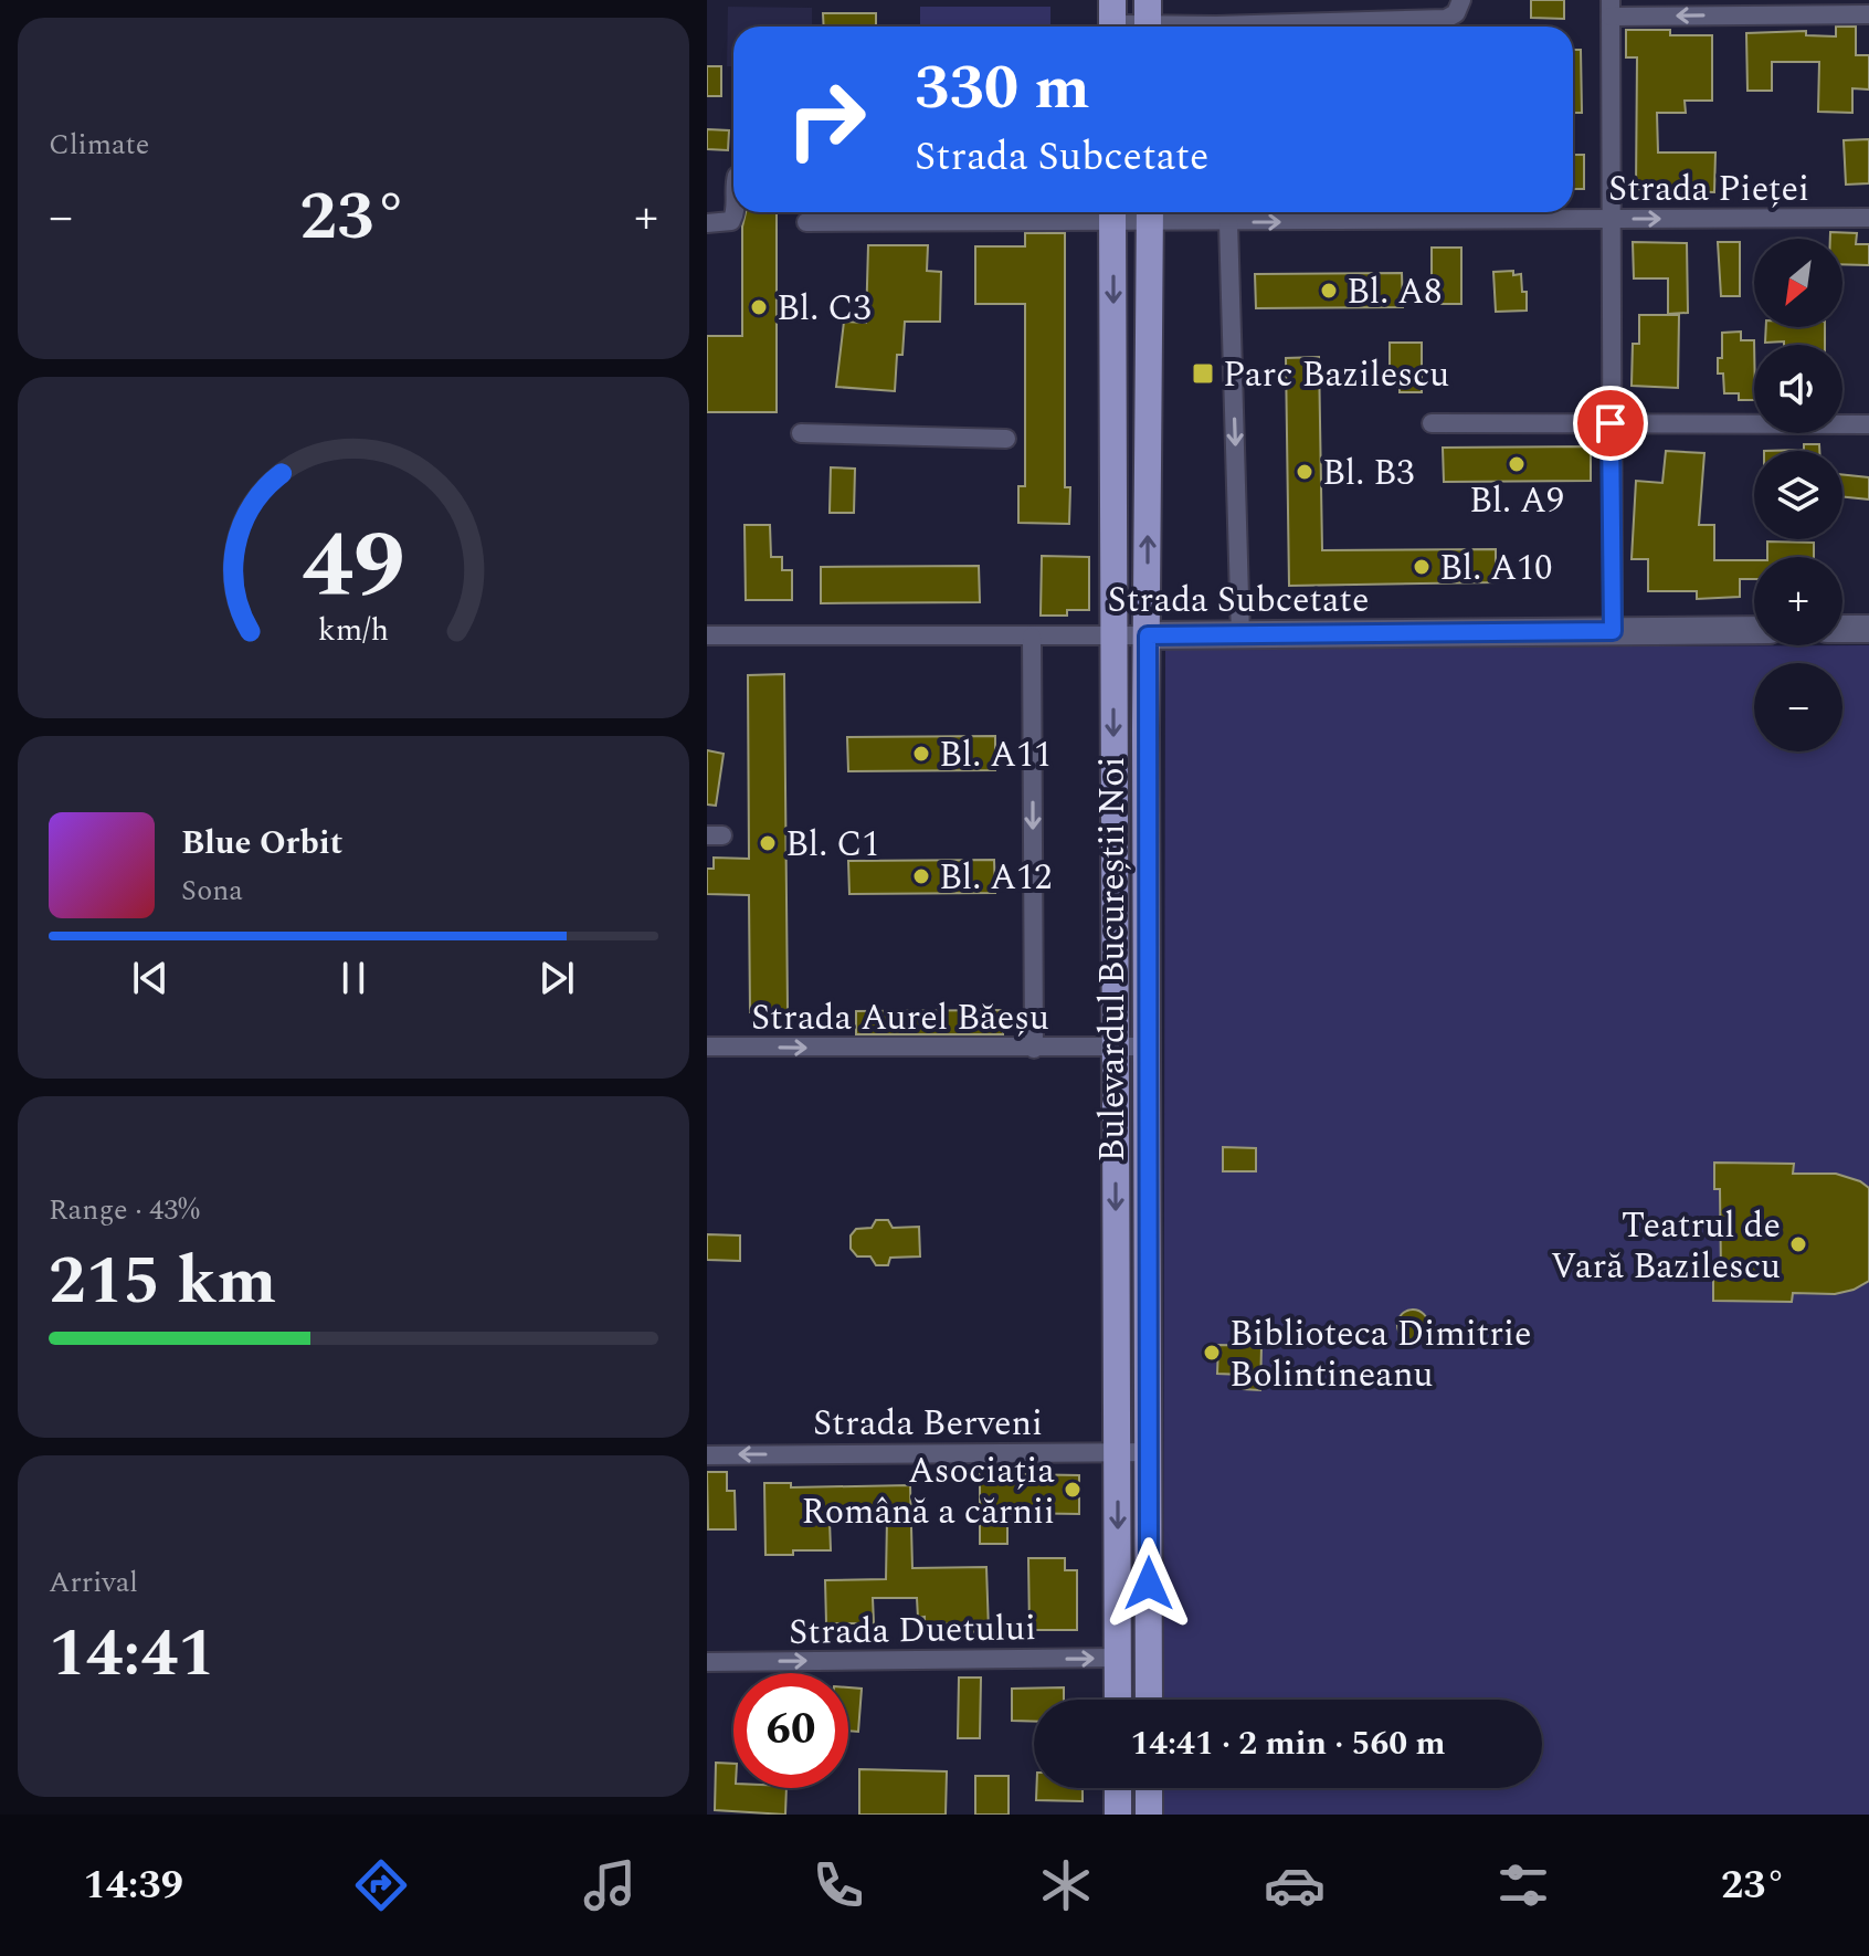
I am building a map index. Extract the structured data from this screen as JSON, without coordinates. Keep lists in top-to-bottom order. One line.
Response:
{"streets":{"main road":["Bulevardul Bucureștii Noi"],"street":["Strada Pieței","Strada Subcetate","Strada Aurel Băeșu","Strada Berveni","Strada Duetului"]},"crossings":[["Strada Pieței","Bulevardul Bucureștii Noi"],["Strada Subcetate","Bulevardul Bucureștii Noi"],["Bulevardul Bucureștii Noi","Strada Aurel Băeșu"],["Bulevardul Bucureștii Noi","Strada Berveni"],["Bulevardul Bucureștii Noi","Strada Duetului"]],"one_way":["Strada Pieței","Strada Aurel Băeșu","Strada Berveni","Strada Duetului"],"places":{"other":["Bl. A8","Bl. C3","Bl. A9","Bl. B3","Bl. A10","Bl. A11","Bl. C1","Bl. A12","Teatrul de Vară Bazilescu","Biblioteca Dimitrie Bolintineanu","Asociația Română a cărnii"],"transit":["Parc Bazilescu"]},"north":"bottom left","page":{"tile":["Climate",["Range · 43%","215 km"],["Arrival","14:41"]],"turn":["330 m","Strada Subcetate"],"heat":["−","23°","+"],"map_buttons":["+","−"],"song":["Blue Orbit","Sona"],"limit":"60","trip":"14:41 · 2 min · 560 m","tabs":["14:39","23°"],"gauge":["49","km/h"]}}
